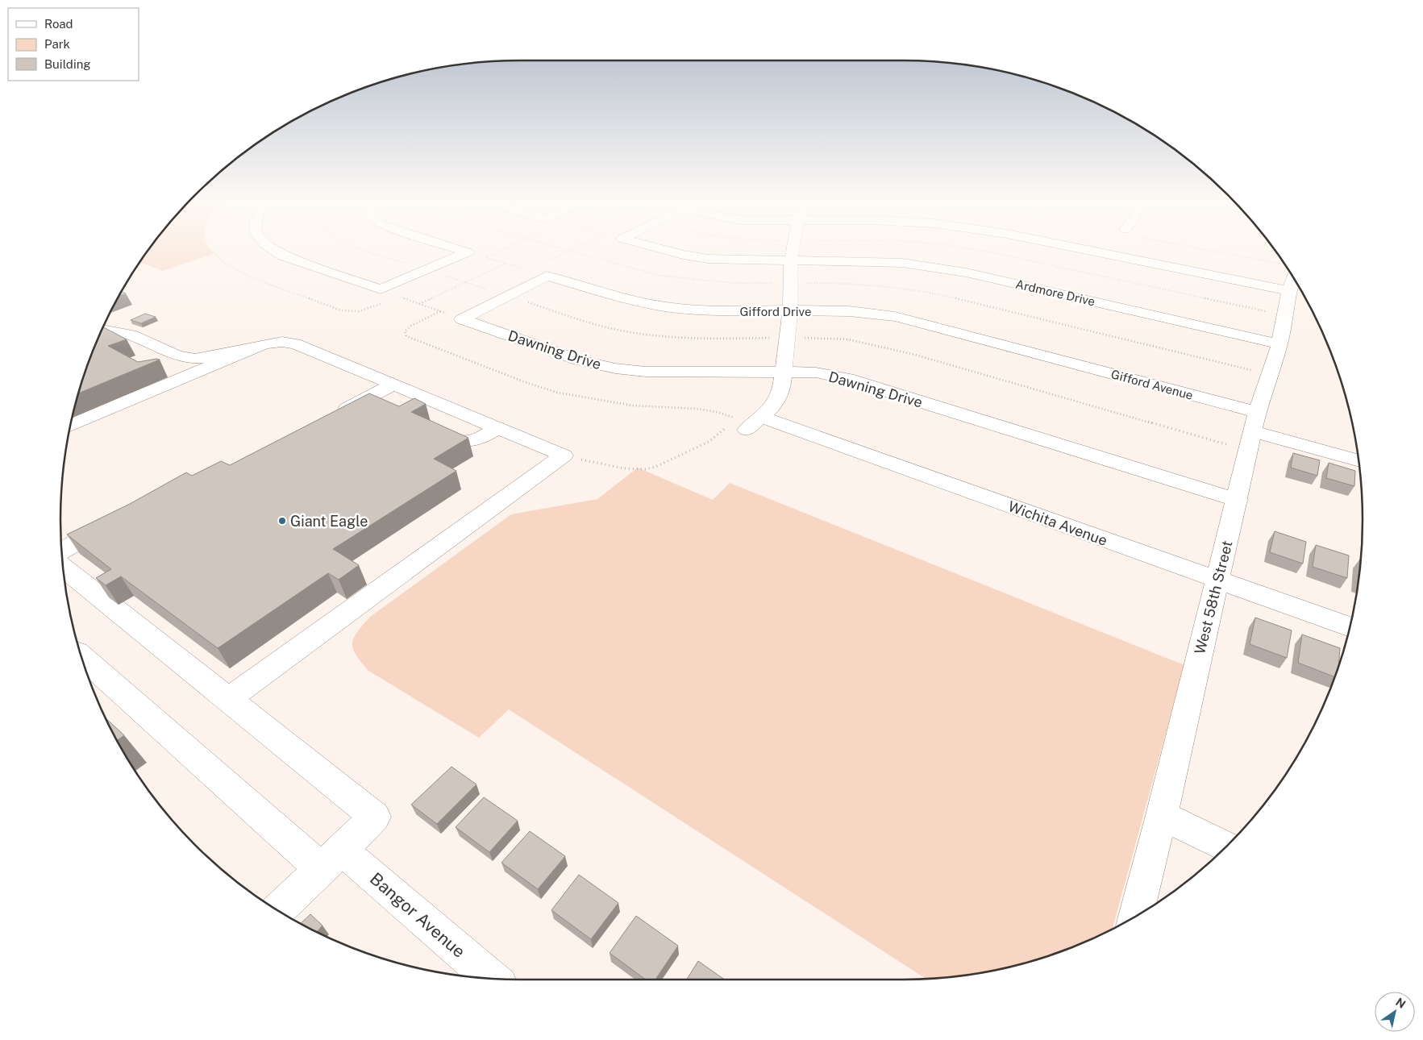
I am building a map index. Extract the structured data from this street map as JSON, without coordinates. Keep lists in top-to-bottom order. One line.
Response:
{"streets":{"street":["Ardmore Drive","Gifford Drive","Dawning Drive","Gifford Avenue","Wichita Avenue","West 58th Street","Bangor Avenue"]},"crossings":[["Ardmore Drive","West 58th Street"],["Gifford Drive","Gifford Avenue"],["Dawning Drive","West 58th Street"],["Gifford Avenue","West 58th Street"],["Wichita Avenue","West 58th Street"]],"places":["Giant Eagle"],"legend":["Road","Park","Building"],"north":"top right"}
